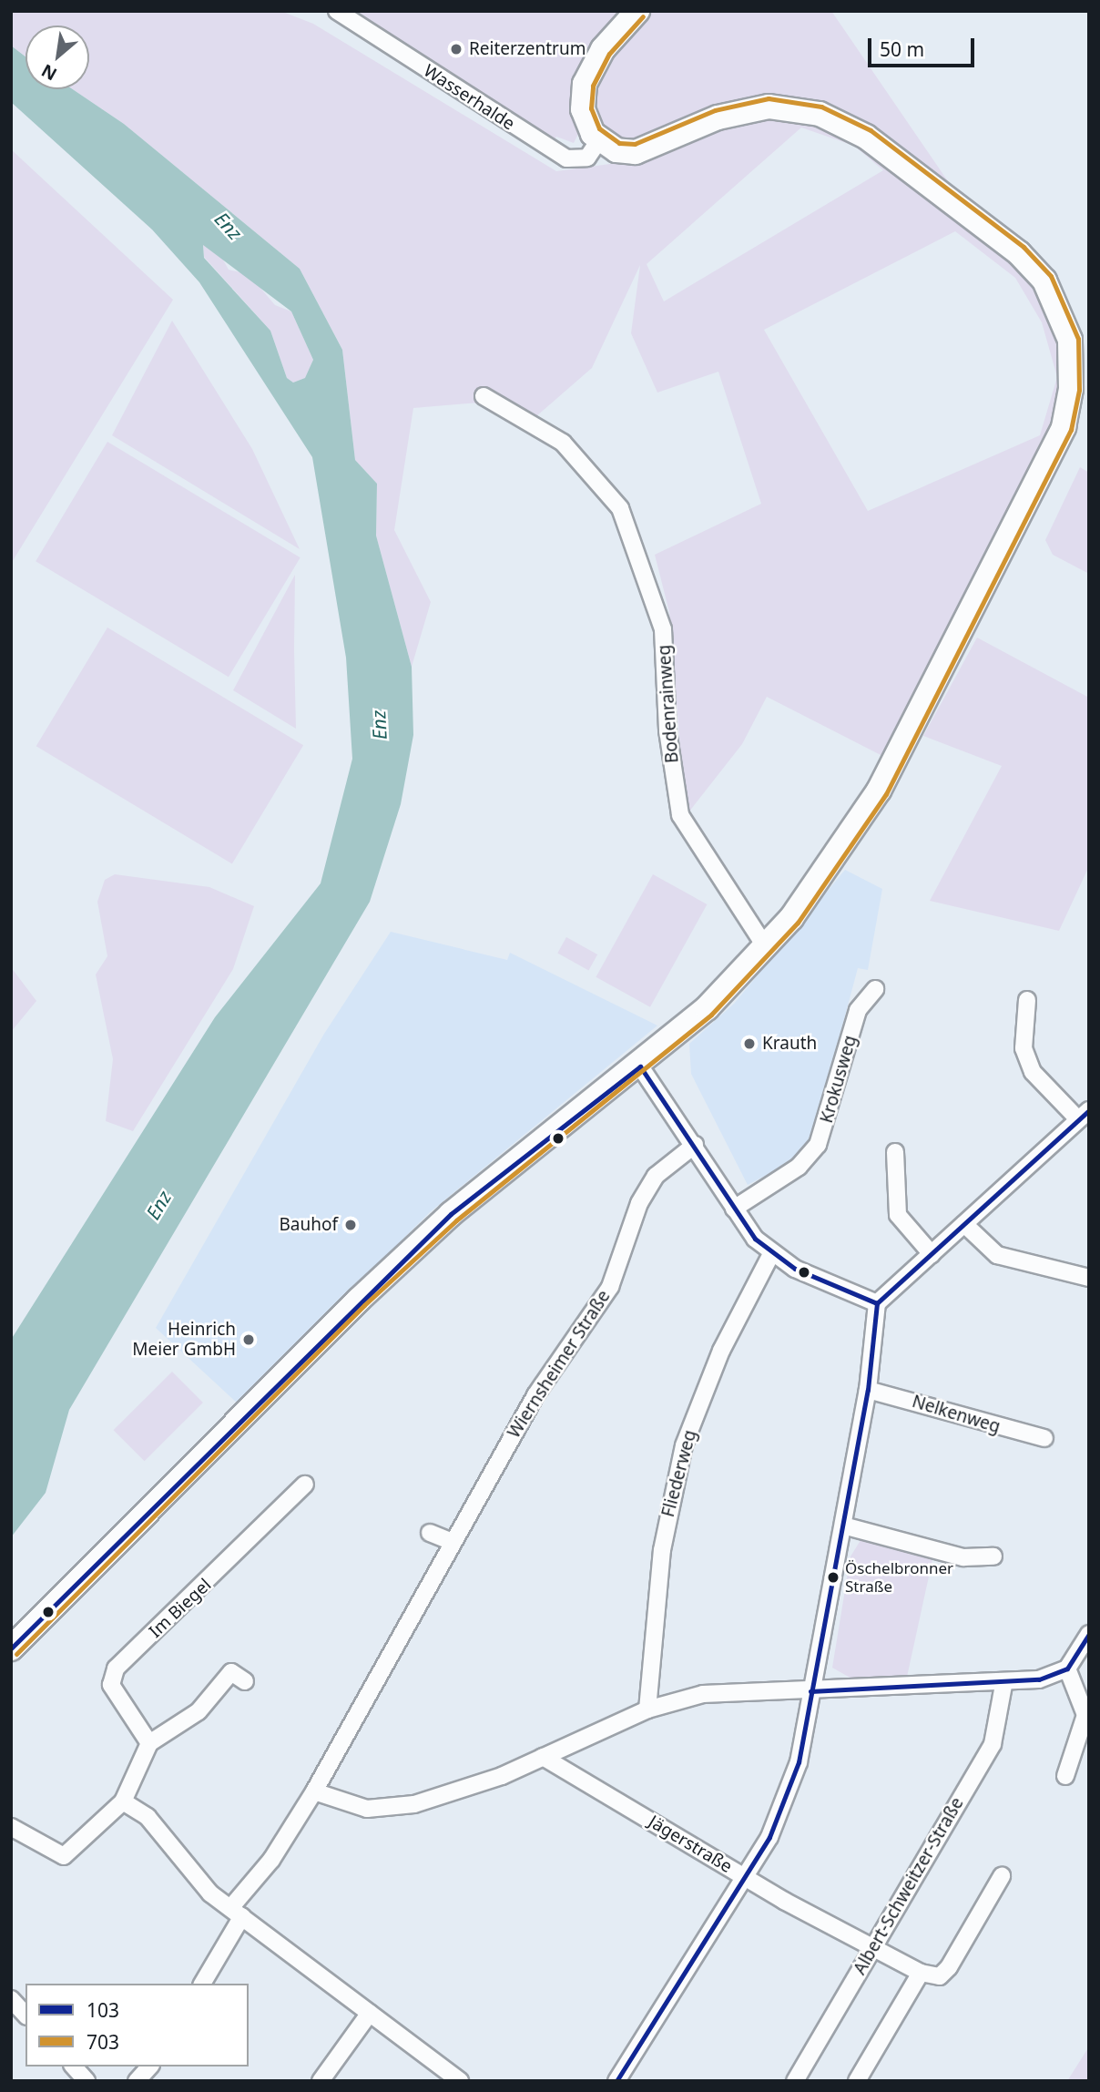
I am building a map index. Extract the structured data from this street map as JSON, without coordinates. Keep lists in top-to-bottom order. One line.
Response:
{"streets":{"street":["Wasserhalde","Bodenrainweg","Krokusweg","Wiernsheimer Straße","Nelkenweg","Fliederweg","Im Biegel","Jägerstraße","Albert-Schweitzer-Straße"]},"crossings":[["Jägerstraße","Albert-Schweitzer-Straße"]],"water":["Enz"],"places":["Reiterzentrum","Krauth","Bauhof","Heinrich Meier GmbH","Öschelbronner Straße"],"lines":["transit line 703","transit line 103"],"legend":["103","703"],"scale_bar":"50 m","north":"bottom left"}
